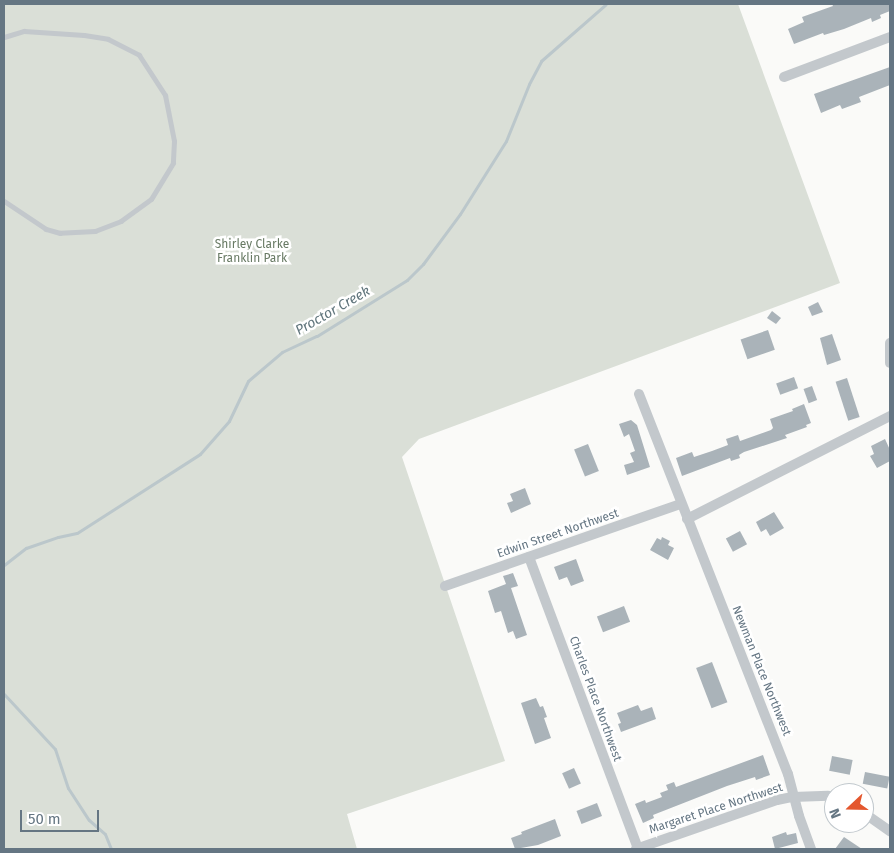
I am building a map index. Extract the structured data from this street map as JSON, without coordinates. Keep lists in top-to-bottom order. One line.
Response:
{"streets":{"street":["Edwin Street Northwest","Newman Place Northwest","Charles Place Northwest","Margaret Place Northwest"]},"crossings":[["Edwin Street Northwest","Newman Place Northwest"],["Edwin Street Northwest","Charles Place Northwest"],["Newman Place Northwest","Margaret Place Northwest"],["Charles Place Northwest","Margaret Place Northwest"]],"water":["Proctor Creek"],"parks":["Shirley Clarke Franklin Park"],"scale_bar":"50 m","north":"left"}
